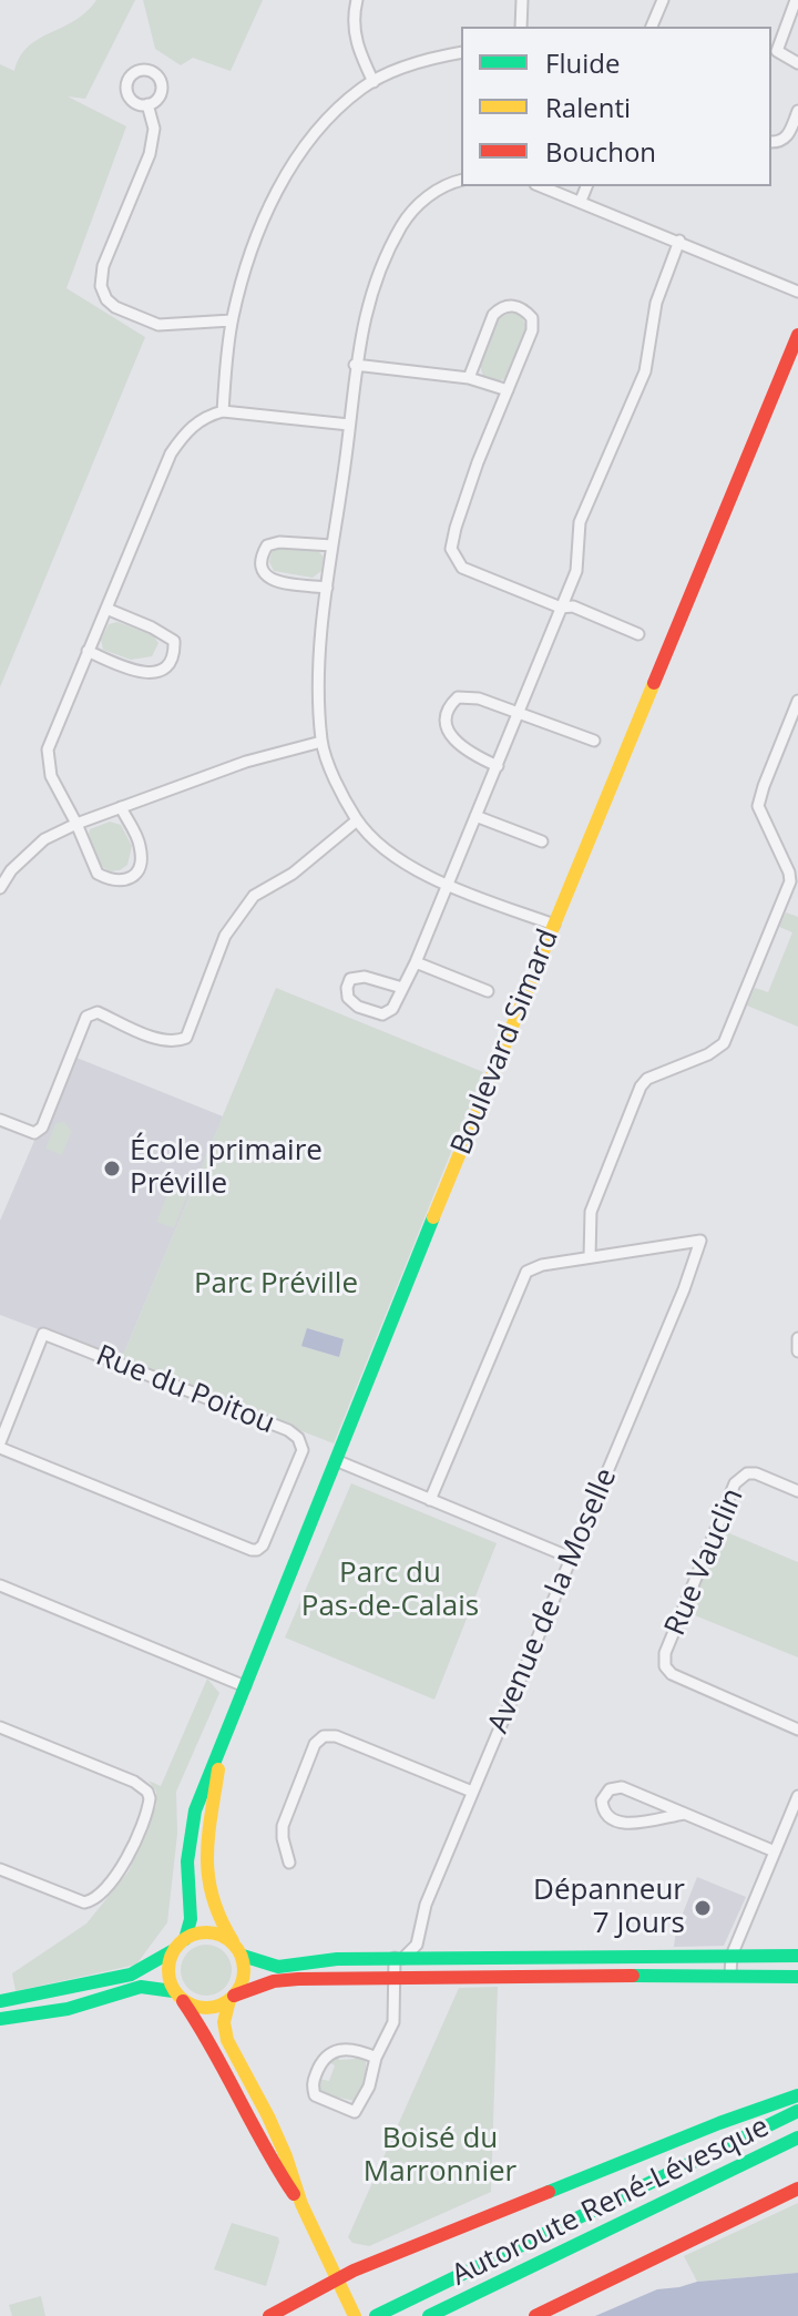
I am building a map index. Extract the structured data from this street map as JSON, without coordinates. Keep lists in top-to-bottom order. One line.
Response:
{"streets":{"main road":["Boulevard Simard","Autoroute René-Lévesque"],"street":["Rue du Poitou","Rue Vauclin","Avenue de la Moselle"]},"parks":["Parc Préville","Parc du Pas-de-Calais","Boisé du Marronnier"],"places":["École primaire Préville","Dépanneur 7 Jours"],"legend":["Fluide","Ralenti","Bouchon"]}
